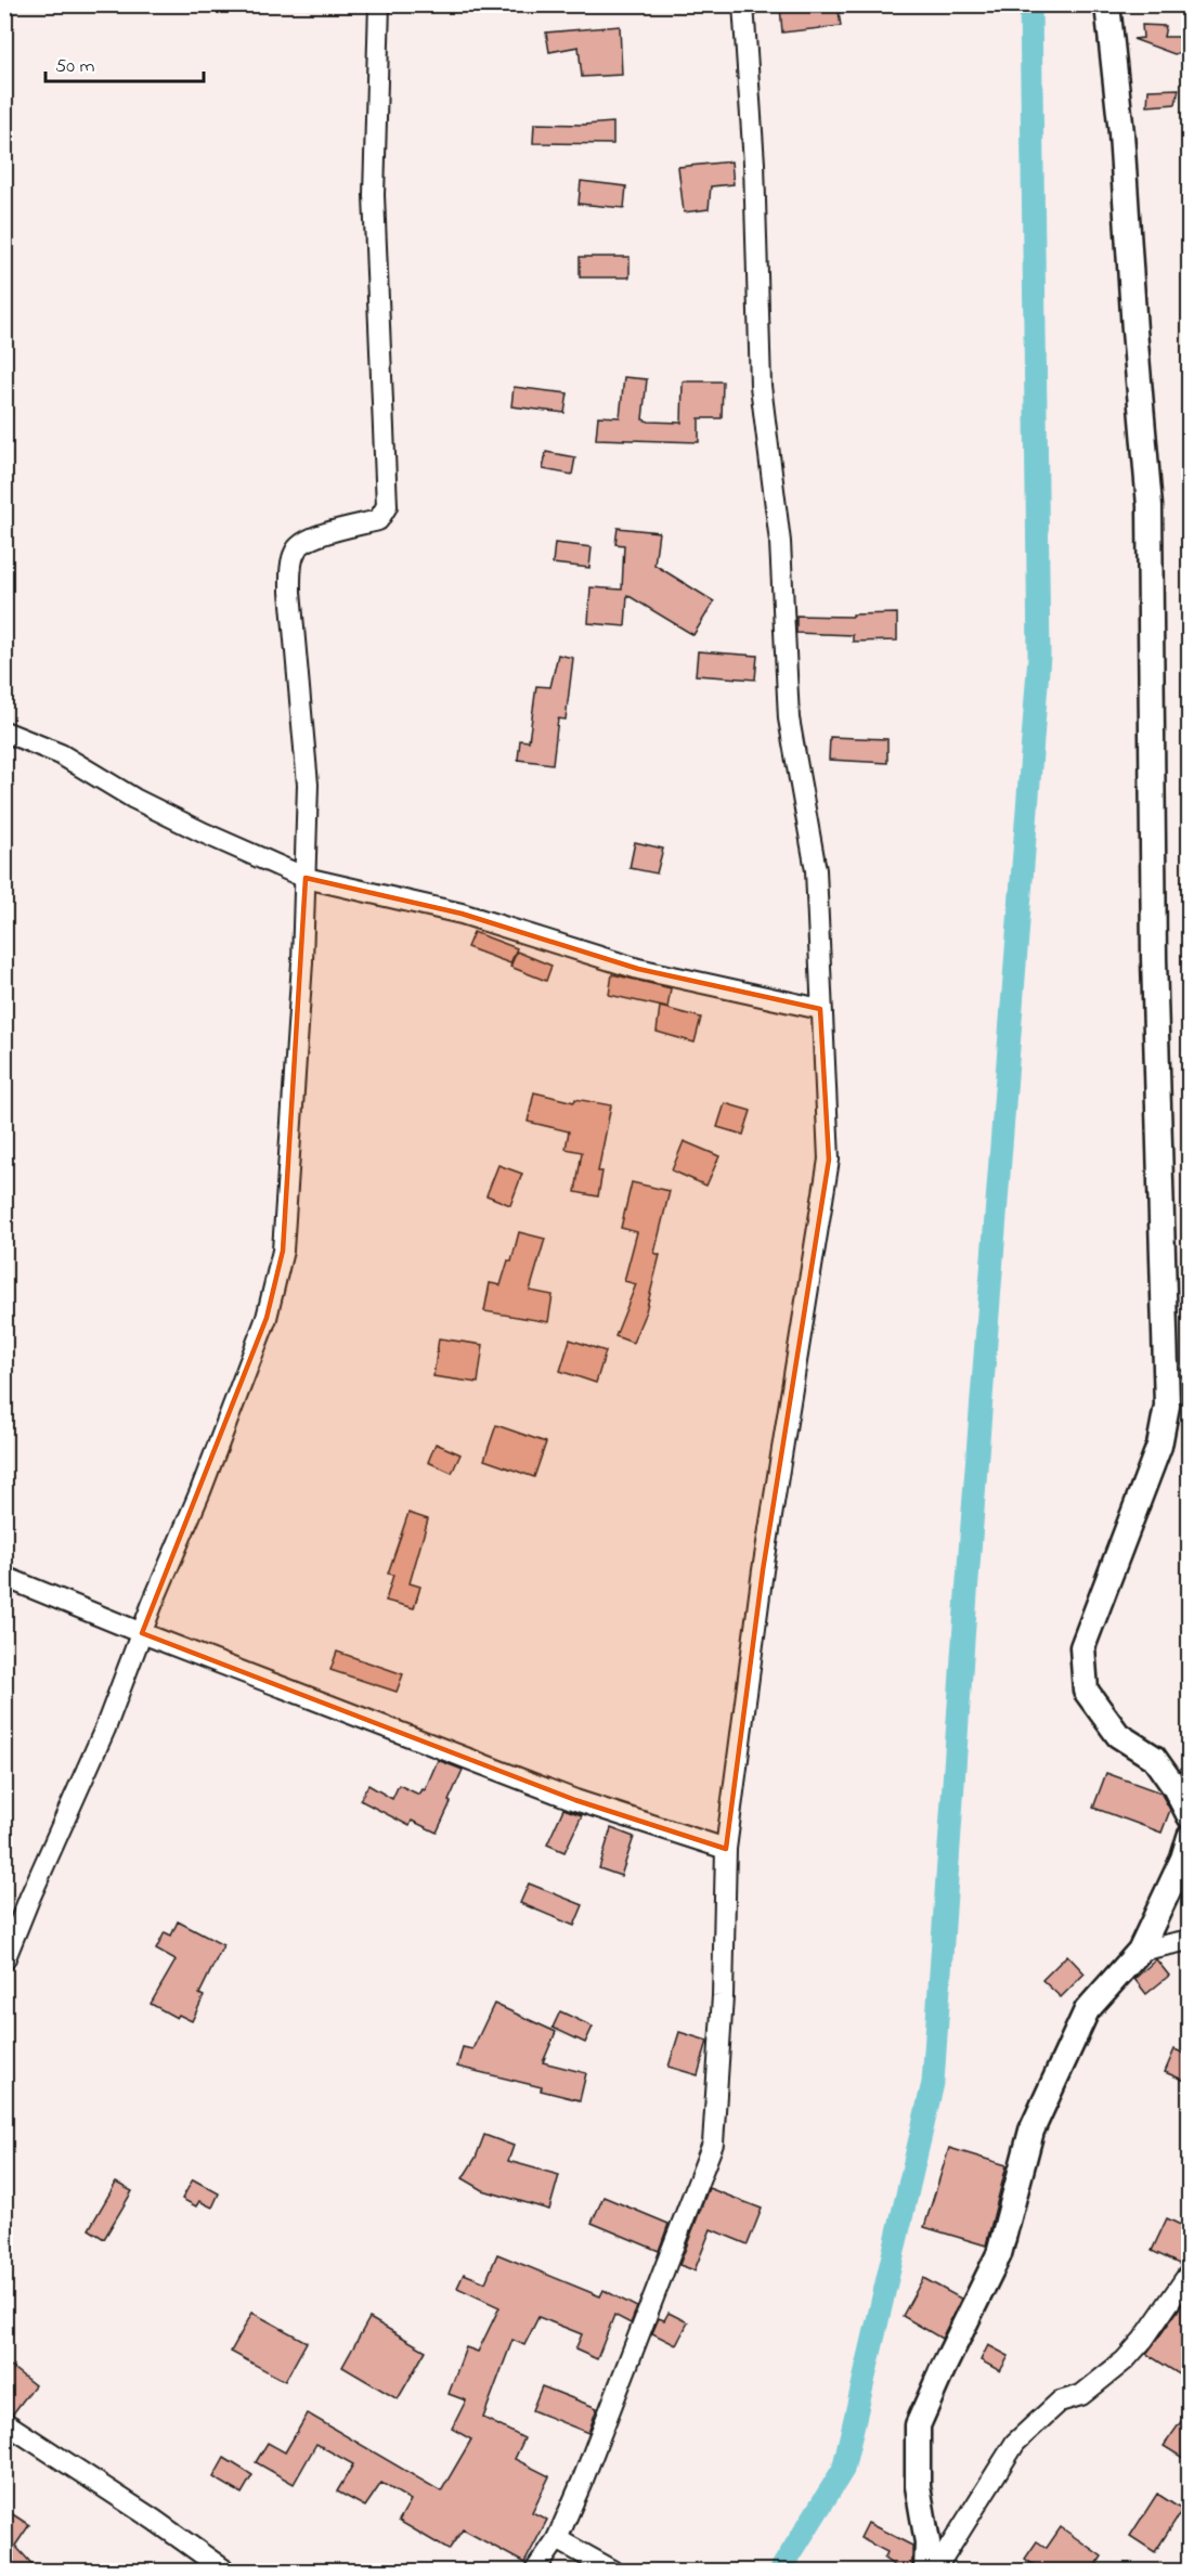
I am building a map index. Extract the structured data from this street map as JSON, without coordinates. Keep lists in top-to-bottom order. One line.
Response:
{"scale_bar":"50 m"}
